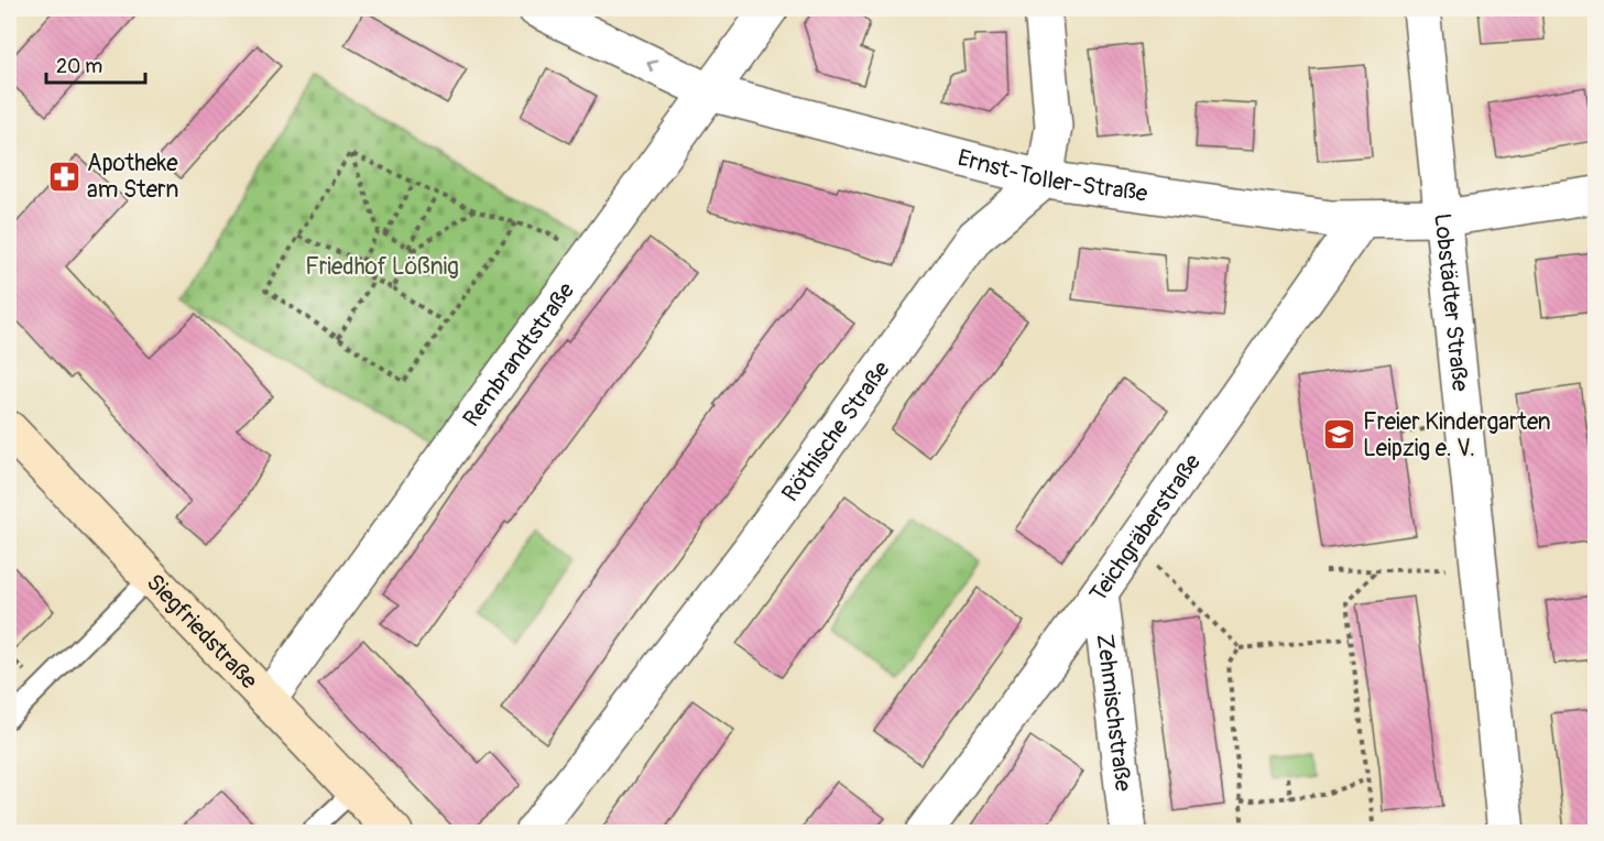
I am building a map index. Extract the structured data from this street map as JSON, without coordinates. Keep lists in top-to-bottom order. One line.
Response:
{"streets":{"main road":["Siegfriedstraße"],"street":["Ernst-Toller-Straße","Lobstädter Straße","Rembrandtstraße","Röthische Straße","Teichgräberstraße","Zehmischstraße"]},"crossings":[["Ernst-Toller-Straße","Lobstädter Straße"],["Ernst-Toller-Straße","Rembrandtstraße"],["Ernst-Toller-Straße","Röthische Straße"],["Ernst-Toller-Straße","Teichgräberstraße"],["Rembrandtstraße","Siegfriedstraße"],["Teichgräberstraße","Zehmischstraße"]],"parks":["Friedhof Lößnig"],"places":{"pharmacy":["Apotheke am Stern"],"school or university":["Freier Kindergarten Leipzig e. V."]},"scale_bar":"20 m"}
